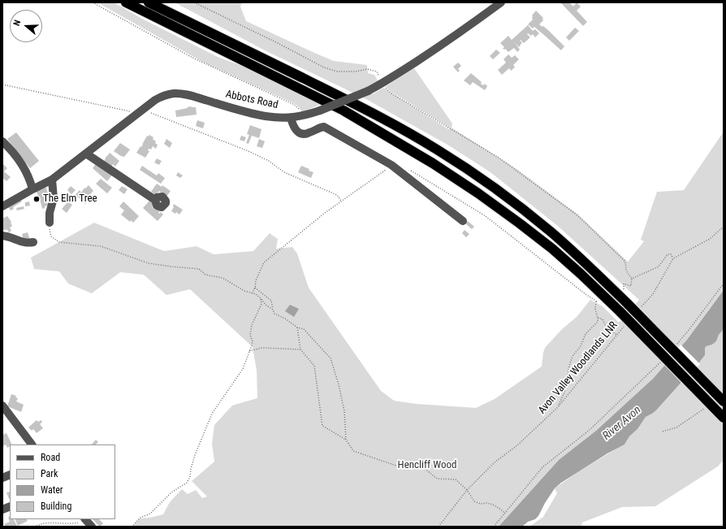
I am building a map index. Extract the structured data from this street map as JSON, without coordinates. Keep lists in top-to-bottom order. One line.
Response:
{"streets":{"street":["Abbots Road"],"path":["Avon Valley Woodlands LNR"]},"water":["River Avon"],"parks":["Hencliff Wood"],"places":["The Elm Tree"],"legend":["Road","Park","Water","Building"],"north":"left"}
